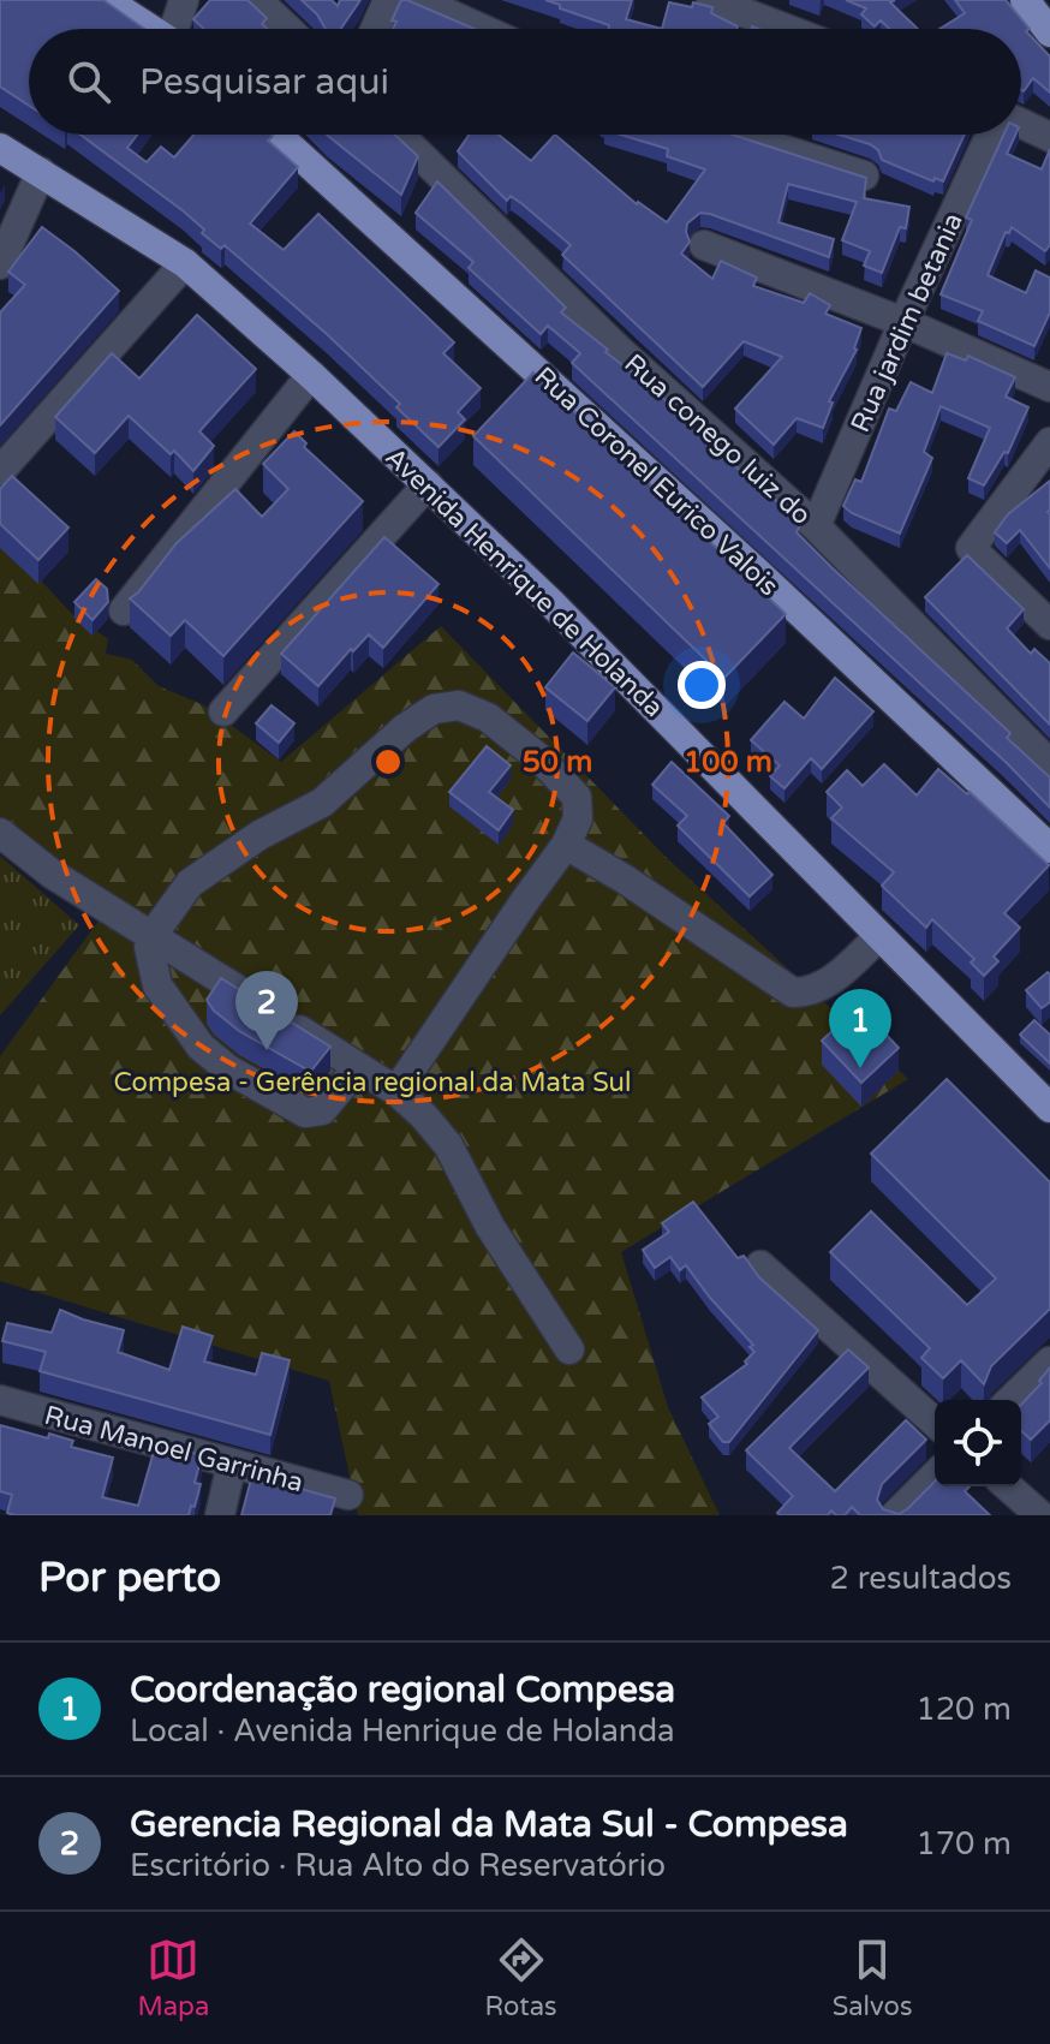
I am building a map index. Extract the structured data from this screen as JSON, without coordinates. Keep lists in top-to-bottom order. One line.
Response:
{"streets":{"main road":["Rua Coronel Eurico Valois","Avenida Henrique de Holanda"],"street":["Rua jardim betania","Rua conego luiz do","Rua Manoel Garrinha"]},"crossings":[["Rua jardim betania","Rua conego luiz do"]],"parks":["Compesa - Gerência regional da Mata Sul"],"page":{"search":"Pesquisar aqui","pins":["2","1"],"heading":["Por perto","2 resultados"],"list":[{"mark":"1","name":"Coordenação regional Compesa","note":"Local · Avenida Henrique de Holanda","value":"120 m"},{"mark":"2","name":"Gerencia Regional da Mata Sul - Compesa","note":"Escritório · Rua Alto do Reservatório","value":"170 m"}],"nav":["Mapa","Rotas","Salvos"]},"rings":["50 m","100 m"]}
